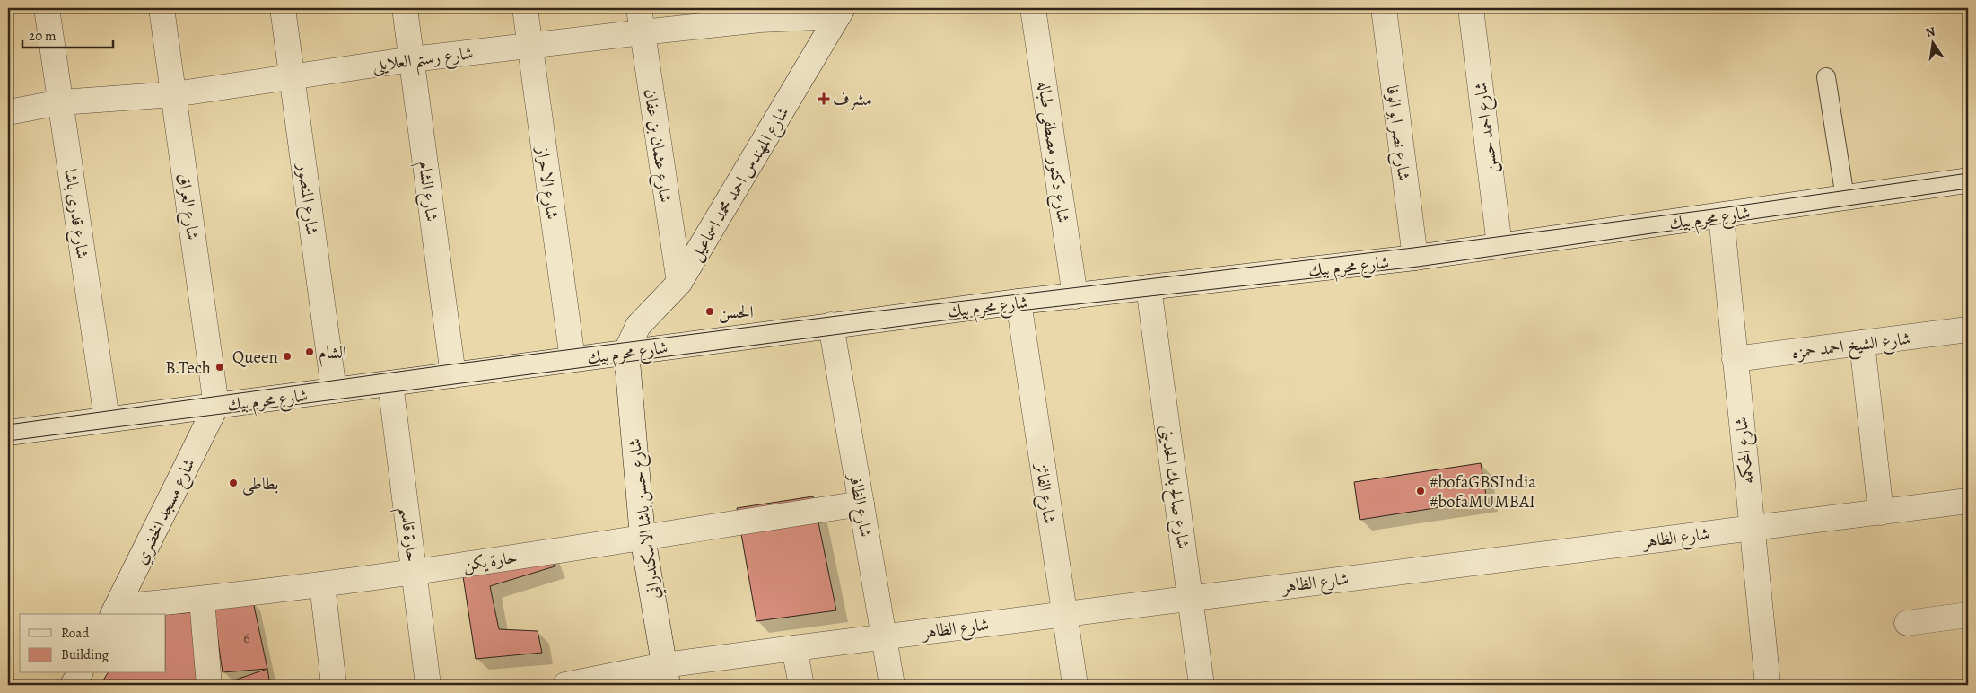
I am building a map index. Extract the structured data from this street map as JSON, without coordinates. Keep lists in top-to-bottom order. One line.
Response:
{"streets":{"street":["شارع رستم العلايلى","شارع احمد حسن","شارع نصر ابو الوفا","شارع عثمان بن عفان","شارع دكتور مصطفى طباله","شارع الاحراز","شارع المهندس احمد محمد اسماعيل","شارع الشام","شارع المنصور","شارع العراق","شارع قدرى باشا","شارع محرم بيك","شارع الشيخ احمد حمزه","شارع المحكمه","شارع صالح بك الحدينى","شارع الفائز","شارع الظافر","شارع مسجد الخضري","شارع حسن باشا الاسكندراني","حارة قاسم","شارع الظاهر","حارة يكن"]},"crossings":[["شارع رستم العلايلى","شارع عثمان بن عفان"],["شارع رستم العلايلى","شارع الاحراز"],["شارع رستم العلايلى","شارع المهندس احمد محمد اسماعيل"],["شارع رستم العلايلى","شارع الشام"],["شارع رستم العلايلى","شارع المنصور"],["شارع رستم العلايلى","شارع العراق"],["شارع رستم العلايلى","شارع قدرى باشا"],["شارع احمد حسن","شارع محرم بيك"],["شارع نصر ابو الوفا","شارع محرم بيك"],["شارع عثمان بن عفان","شارع المهندس احمد محمد اسماعيل"],["شارع دكتور مصطفى طباله","شارع محرم بيك"],["شارع الاحراز","شارع محرم بيك"],["شارع المهندس احمد محمد اسماعيل","شارع محرم بيك"],["شارع المهندس احمد محمد اسماعيل","شارع حسن باشا الاسكندراني"],["شارع الشام","شارع محرم بيك"],["شارع المنصور","شارع محرم بيك"],["شارع العراق","شارع محرم بيك"],["شارع العراق","شارع مسجد الخضري"],["شارع قدرى باشا","شارع محرم بيك"],["شارع محرم بيك","شارع المحكمه"],["شارع محرم بيك","شارع صالح بك الحدينى"],["شارع محرم بيك","شارع الفائز"],["شارع محرم بيك","شارع الظافر"],["شارع محرم بيك","شارع مسجد الخضري"],["شارع محرم بيك","شارع حسن باشا الاسكندراني"],["شارع محرم بيك","حارة قاسم"],["شارع الشيخ احمد حمزه","شارع المحكمه"],["شارع المحكمه","شارع الظاهر"],["شارع صالح بك الحدينى","شارع الظاهر"],["شارع الفائز","شارع الظاهر"],["شارع الظافر","شارع الظاهر"],["شارع الظافر","حارة يكن"],["شارع مسجد الخضري","حارة يكن"],["شارع حسن باشا الاسكندراني","شارع الظاهر"],["شارع حسن باشا الاسكندراني","حارة يكن"],["حارة قاسم","حارة يكن"]],"places":{"health":["مشرف"],"other":["الحسن","الشام","Queen","B.Tech","بطاطى","#bofaGBSIndia #bofaMUMBAI"]},"house_numbers":["6"],"legend":["Road","Building"],"scale_bar":"20 m","north":"top"}
